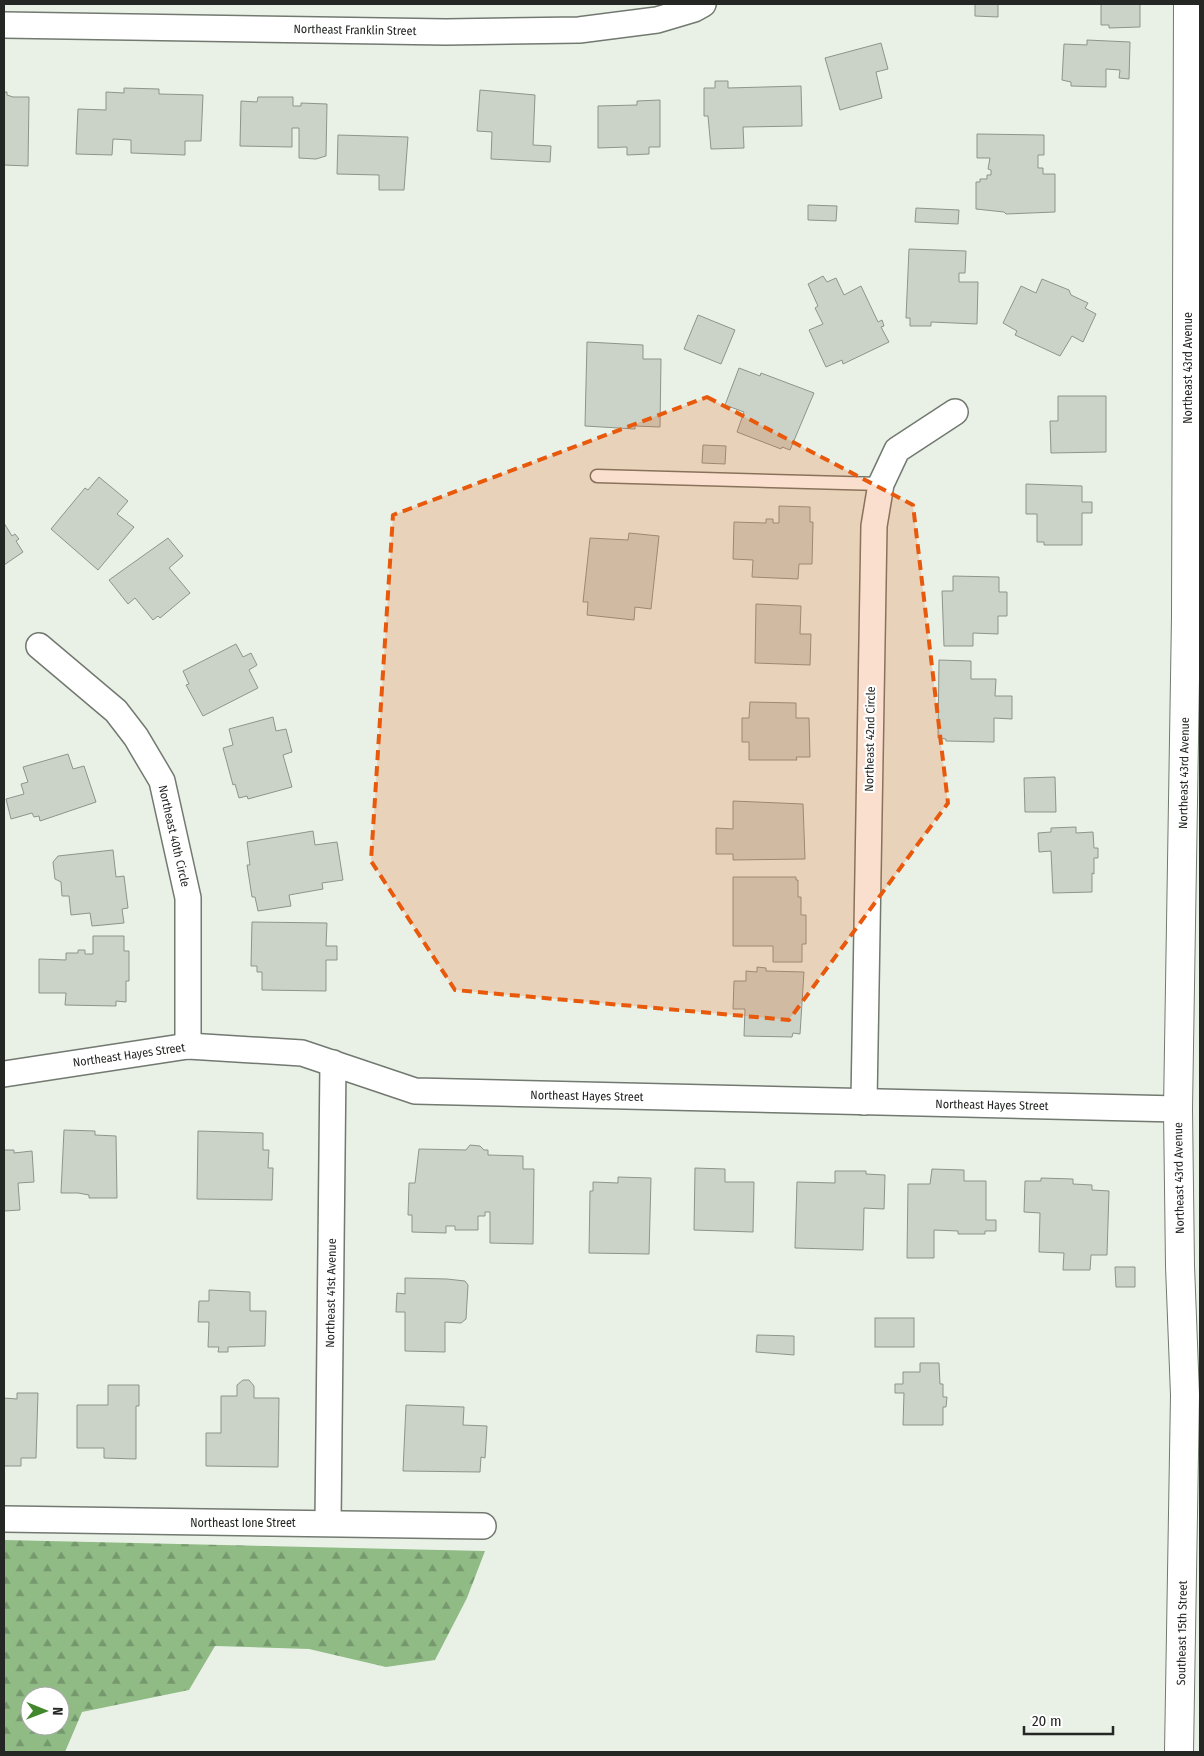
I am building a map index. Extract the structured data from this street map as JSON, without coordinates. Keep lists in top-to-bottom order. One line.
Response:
{"streets":{"street":["Northeast Franklin Street","Northeast 43rd Avenue","Northeast 42nd Circle","Northeast 40th Circle","Northeast Hayes Street","Northeast 41st Avenue","Northeast Ione Street","Southeast 15th Street"]},"crossings":[["Northeast 43rd Avenue","Northeast Hayes Street"],["Northeast 43rd Avenue","Southeast 15th Street"],["Northeast 42nd Circle","Northeast Hayes Street"],["Northeast 40th Circle","Northeast Hayes Street"],["Northeast Hayes Street","Northeast 41st Avenue"],["Northeast 41st Avenue","Northeast Ione Street"]],"scale_bar":"20 m","north":"right"}
